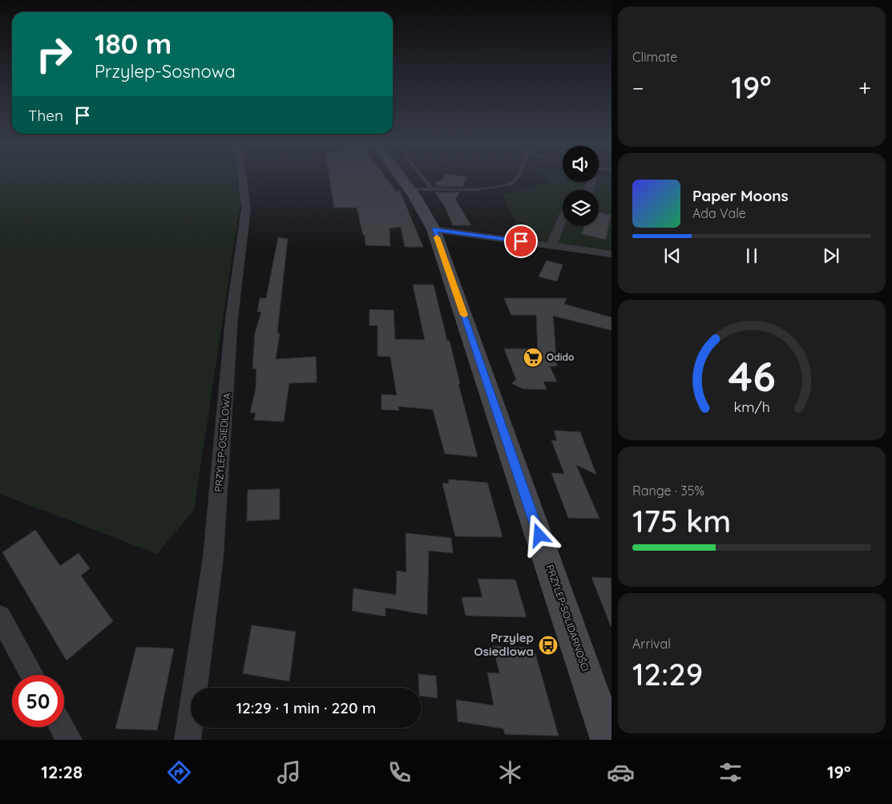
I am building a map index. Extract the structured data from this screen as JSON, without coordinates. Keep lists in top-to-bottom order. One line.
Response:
{"streets":{"main road":["PRZYLEP-SOLIDARNOŚCI"],"street":["PRZYLEP-OSIEDLOWA"]},"places":{"supermarket":["Odido"],"bus stop":["Przylep Osiedlowa"]},"page":{"tile":["Climate",["Range · 35%","175 km"],["Arrival","12:29"]],"turn":["180 m","Przylep-Sosnowa"],"heat":["−","19°","+"],"then":"Then","song":["Paper Moons","Ada Vale"],"limit":"50","trip":"12:29 · 1 min · 220 m","tabs":["12:28","19°"],"gauge":["46","km/h"]}}
